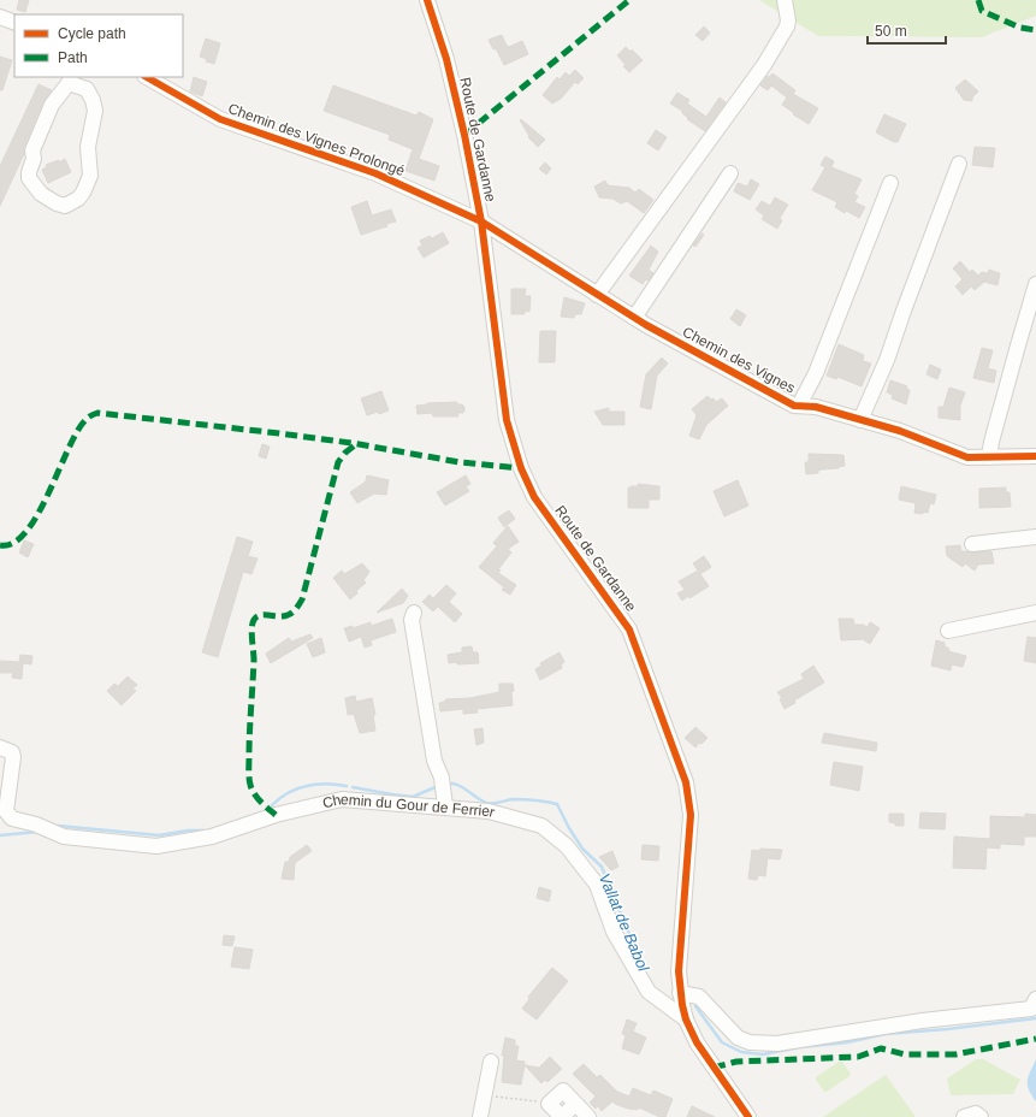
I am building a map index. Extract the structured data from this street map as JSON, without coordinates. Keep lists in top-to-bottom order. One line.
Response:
{"streets":{"street":["Chemin des Vignes Prolongé","Route de Gardanne","Chemin des Vignes","Chemin du Gour de Ferrier"]},"crossings":[["Chemin des Vignes Prolongé","Route de Gardanne"],["Chemin des Vignes Prolongé","Chemin des Vignes"],["Route de Gardanne","Chemin des Vignes"],["Route de Gardanne","Chemin du Gour de Ferrier"]],"water":["Vallat de Babol"],"legend":["Cycle path","Path"],"scale_bar":"50 m"}
